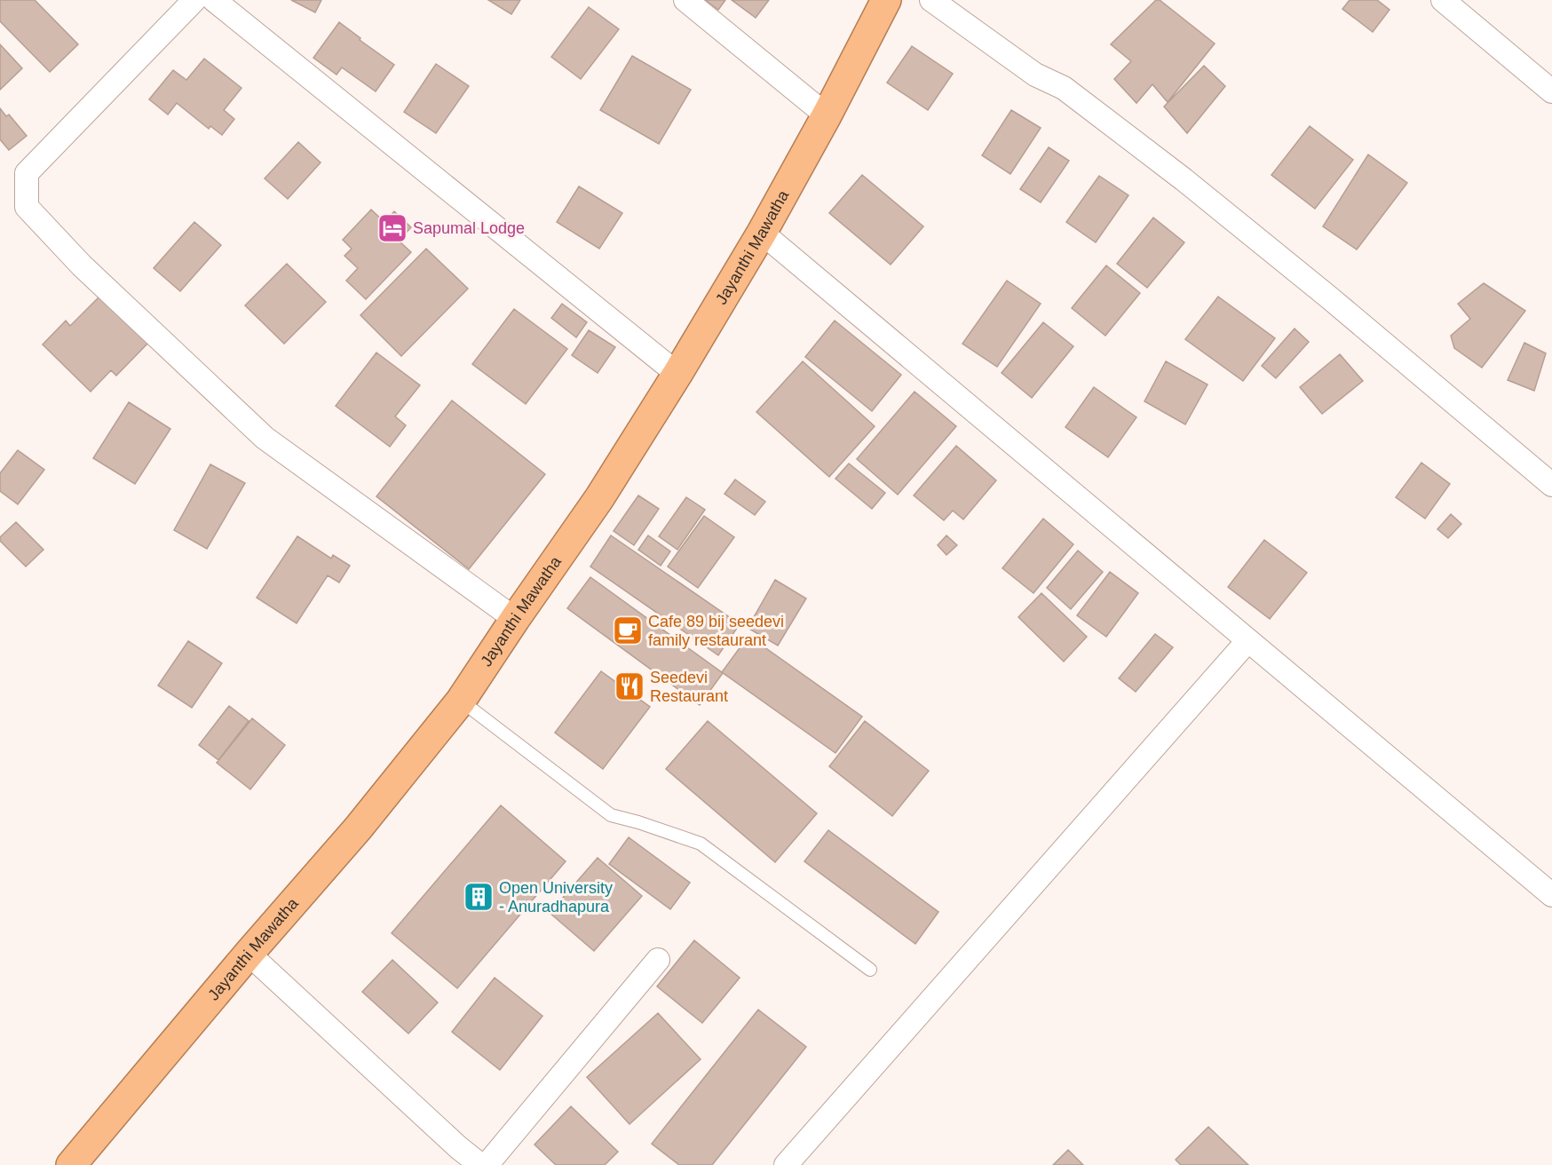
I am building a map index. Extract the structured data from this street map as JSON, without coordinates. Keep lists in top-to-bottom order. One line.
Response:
{"streets":{"highway":["Jayanthi Mawatha"]},"places":{"hotel":["Sapumal Lodge"],"cafe":["Cafe 89 bij seedevi family restaurant"],"restaurant":["Seedevi Restaurant"],"building":["Open University - Anuradhapura"]}}
